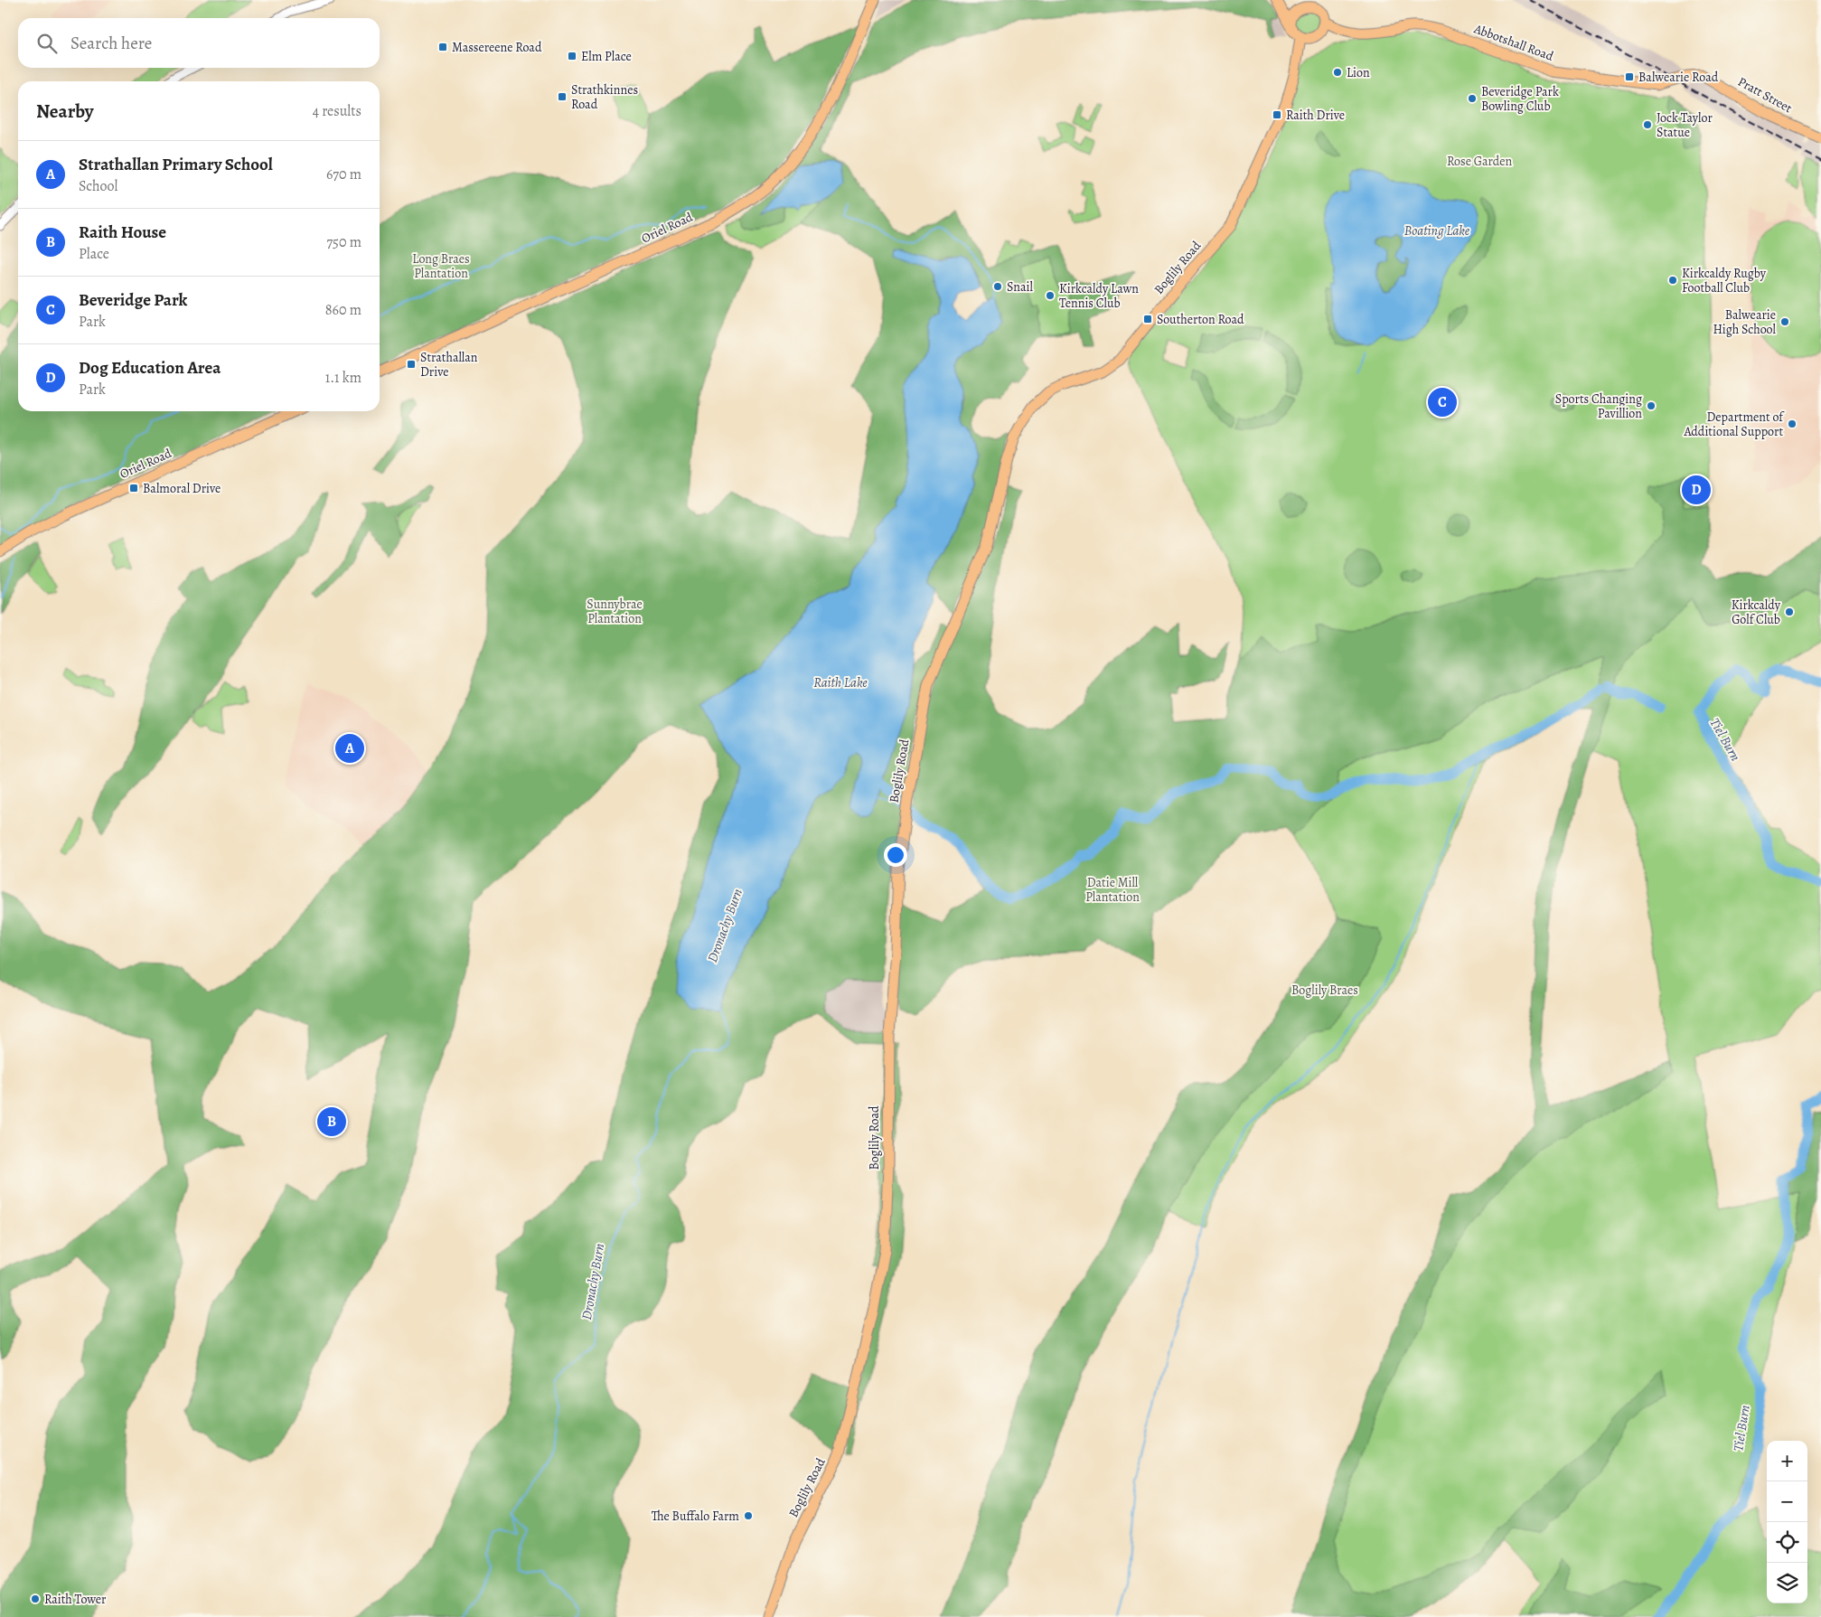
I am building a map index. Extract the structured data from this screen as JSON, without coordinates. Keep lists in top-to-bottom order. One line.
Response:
{"streets":{"main road":["Abbotshall Road","Pratt Street","Oriel Road","Boglily Road"]},"crossings":[["Abbotshall Road","Pratt Street"],["Abbotshall Road","Boglily Road"]],"water":["Boating Lake","Raith Lake","Tiel Burn","Dronachy Burn"],"parks":["Rose Garden","Long Braes Plantation","Sunnybrae Plantation","Datie Mill Plantation","Boglily Braes"],"places":{"transit":["Massereene Road","Elm Place","Balwearie Road","Strathkinnes Road","Raith Drive","Southerton Road","Strathallan Drive","Balmoral Drive"],"other":["Lion","Beveridge Park Bowling Club","Jock Taylor Statue","Kirkcaldy Rugby Football Club","Snail","Kirkcaldy Lawn Tennis Club","Balwearie High School","Sports Changing Pavillion","Department of Additional Support","Kirkcaldy Golf Club","The Buffalo Farm","Raith Tower"]},"page":{"search":"Search here","heading":["Nearby","4 results"],"list":[{"mark":"A","name":"Strathallan Primary School","note":"School","value":"670 m"},{"mark":"B","name":"Raith House","note":"Place","value":"750 m"},{"mark":"C","name":"Beveridge Park","note":"Park","value":"860 m"},{"mark":"D","name":"Dog Education Area","note":"Park","value":"1.1 km"}],"pins":["C","D","A","B"],"map_buttons":["+","−"]}}
